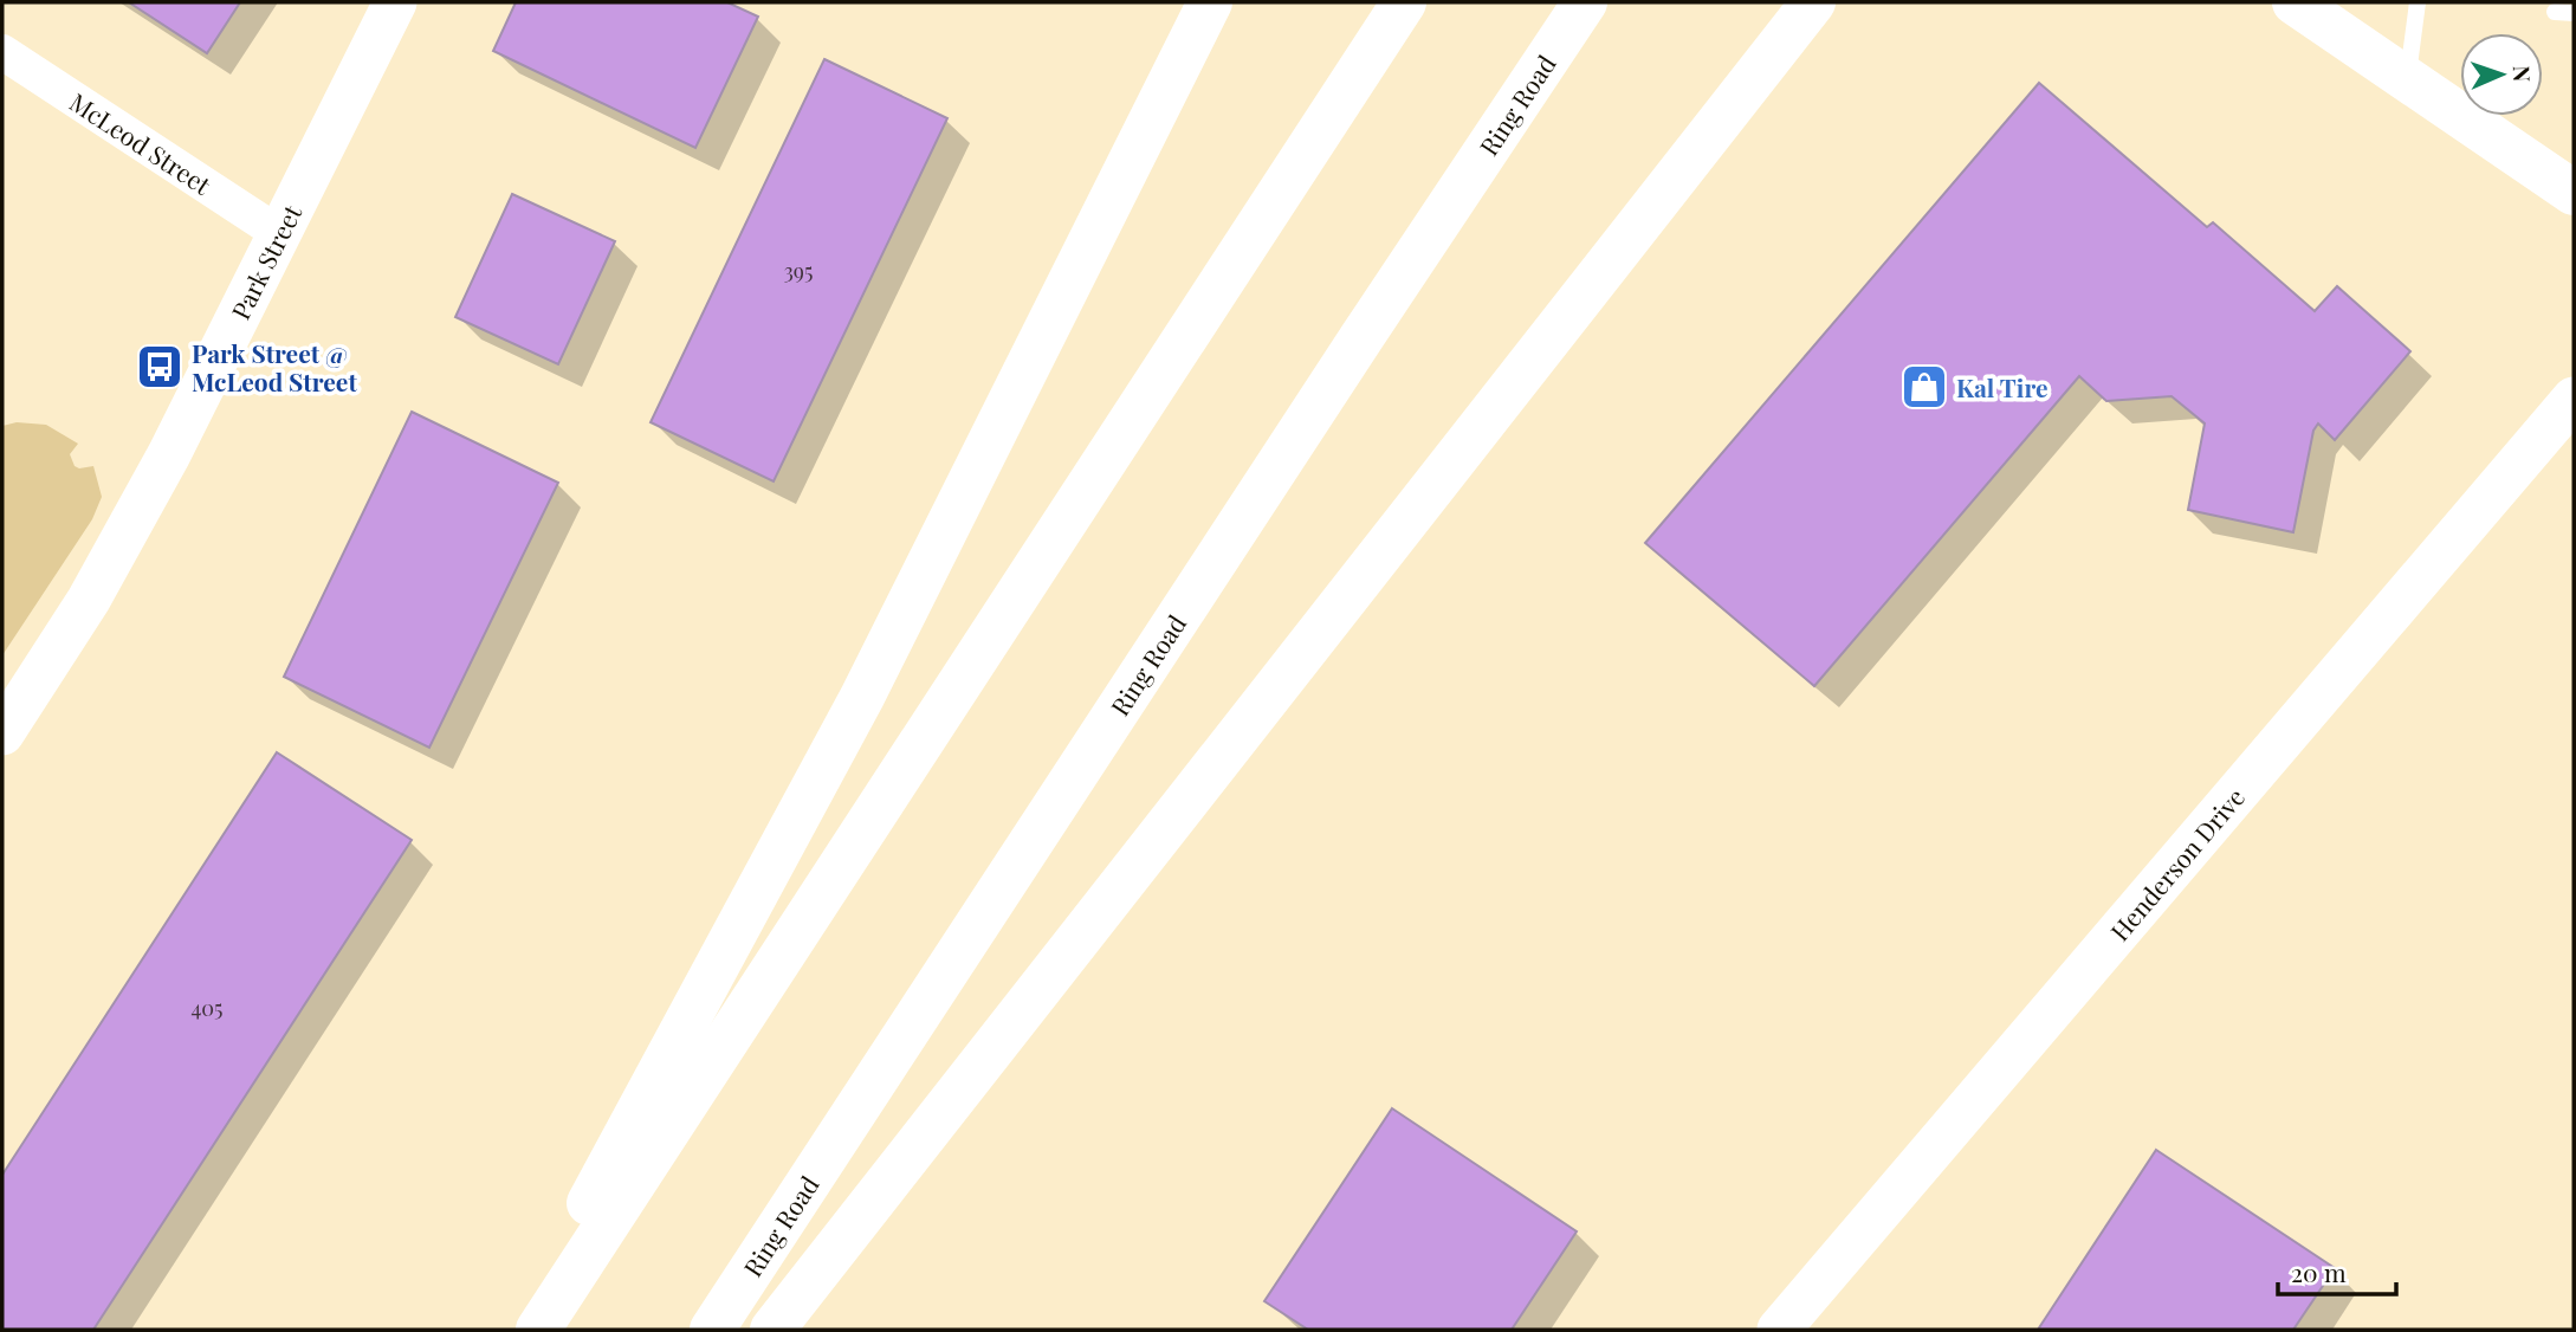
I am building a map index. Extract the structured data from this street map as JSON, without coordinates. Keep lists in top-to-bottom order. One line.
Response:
{"streets":{"main road":["Ring Road"],"street":["McLeod Street","Park Street","Henderson Drive"]},"crossings":[["McLeod Street","Park Street"]],"places":{"bus stop":["Park Street @ McLeod Street"],"shop":["Kal Tire"]},"house_numbers":["395","405"],"scale_bar":"20 m","north":"right"}
